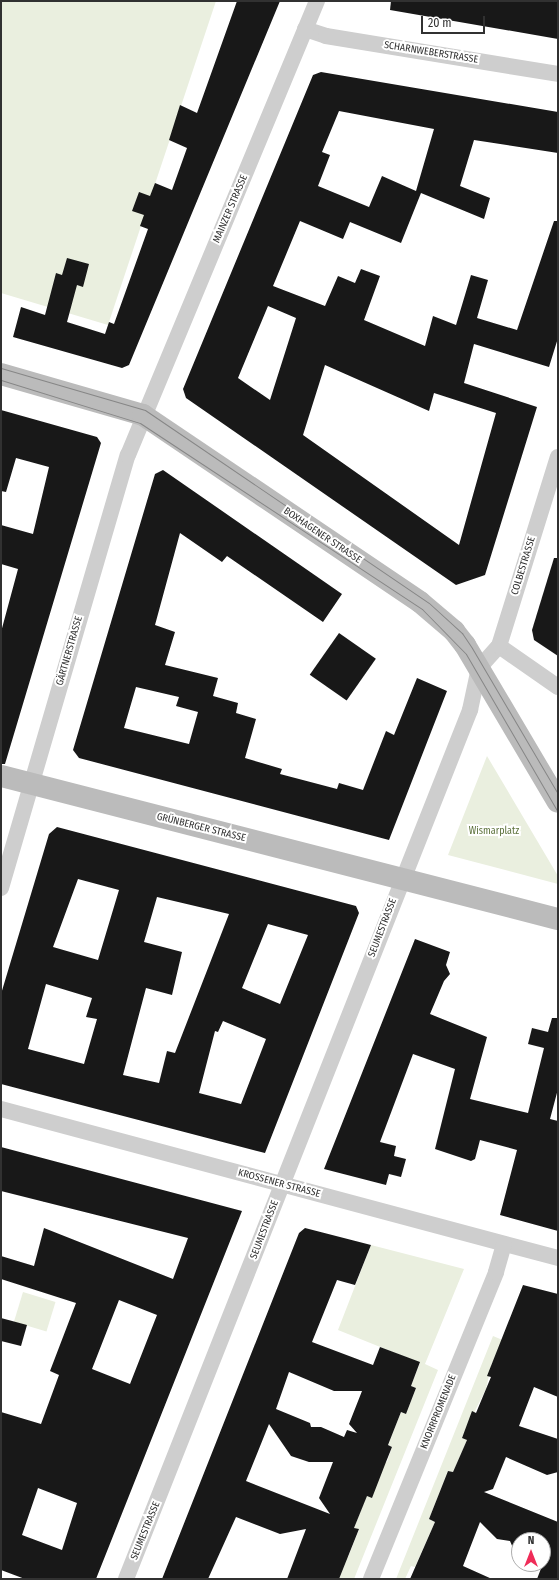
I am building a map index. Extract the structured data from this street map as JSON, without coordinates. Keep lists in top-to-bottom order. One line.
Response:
{"streets":{"street":["SCHARNWEBERSTRASSE","MAINZER STRASSE","BOXHAGENER STRASSE","COLBESTRASSE","GÄRTNERSTRASSE","GRÜNBERGER STRASSE","SEUMESTRASSE","KROSSENER STRASSE","KNORRPROMENADE"]},"crossings":[["SCHARNWEBERSTRASSE","MAINZER STRASSE"],["MAINZER STRASSE","BOXHAGENER STRASSE"],["MAINZER STRASSE","GÄRTNERSTRASSE"],["BOXHAGENER STRASSE","COLBESTRASSE"],["BOXHAGENER STRASSE","GÄRTNERSTRASSE"],["GÄRTNERSTRASSE","GRÜNBERGER STRASSE"],["GRÜNBERGER STRASSE","SEUMESTRASSE"],["SEUMESTRASSE","KROSSENER STRASSE"],["KROSSENER STRASSE","KNORRPROMENADE"]],"parks":["Wismarplatz"],"scale_bar":"20 m","north":"top"}
